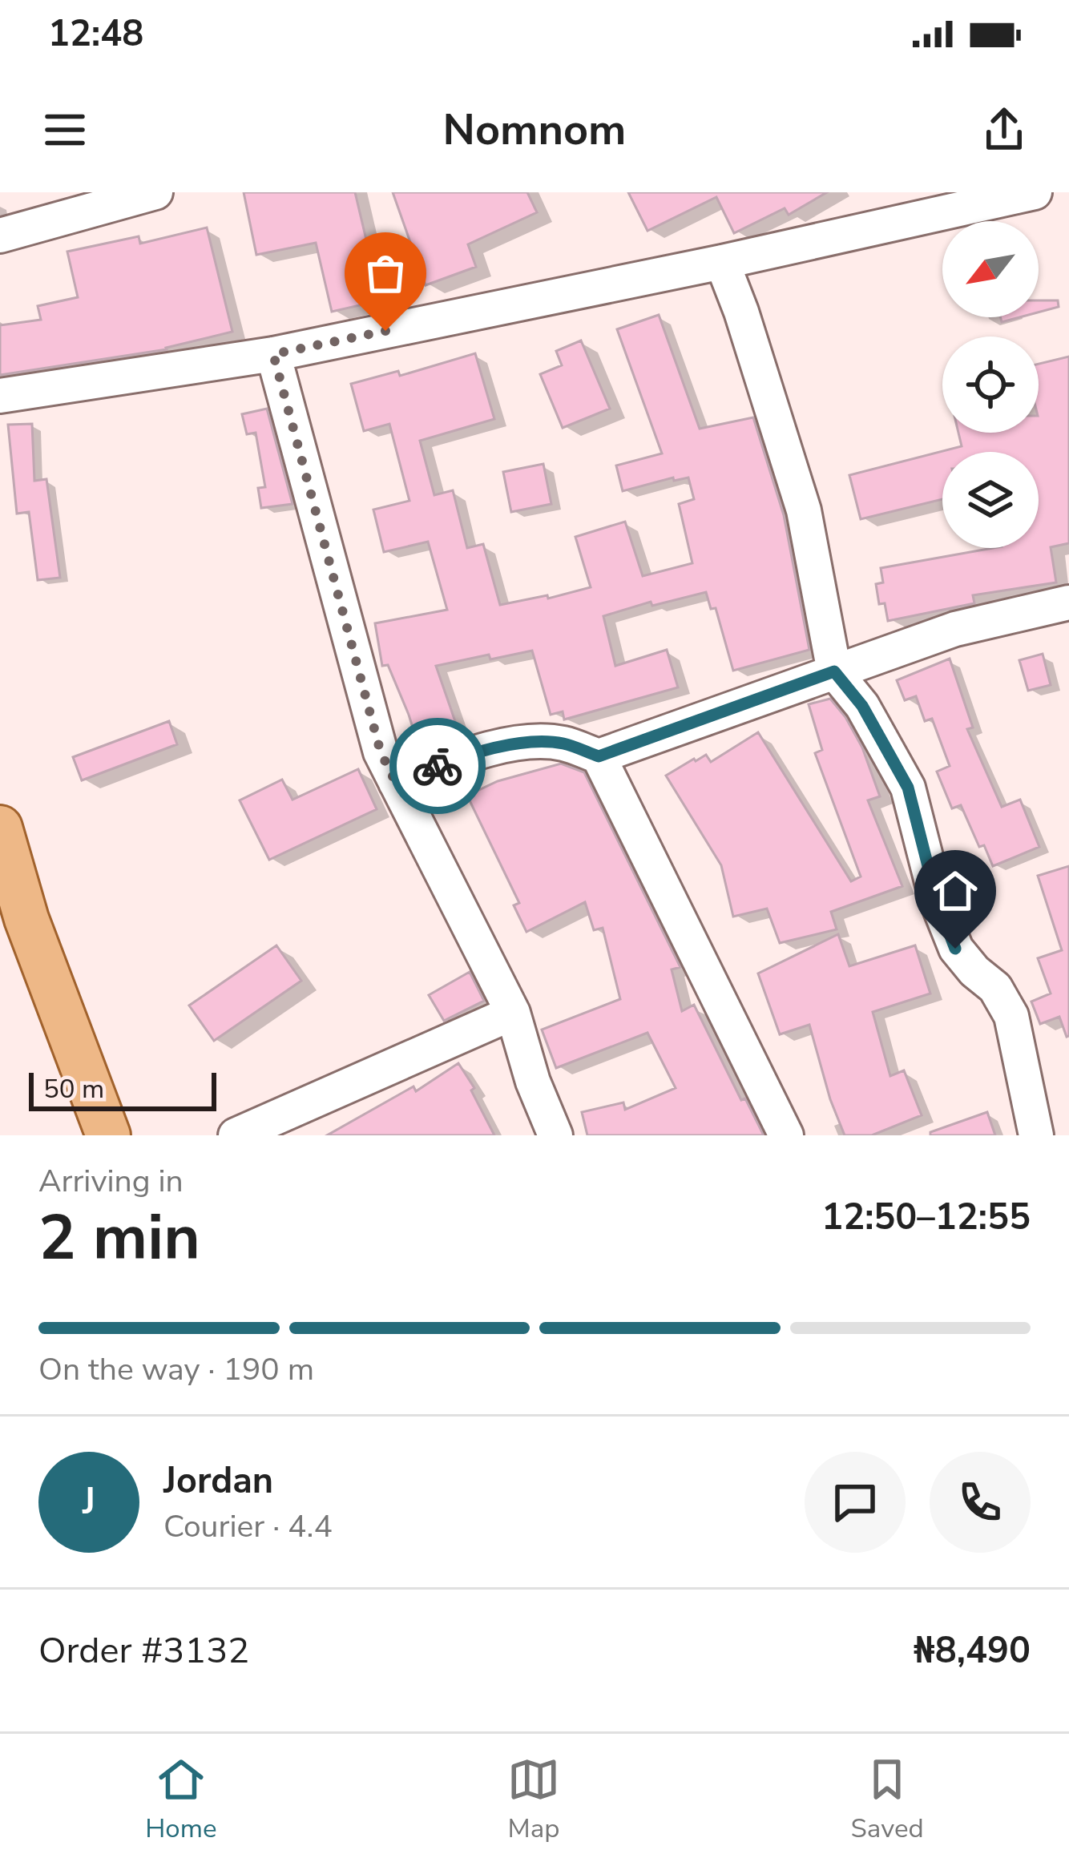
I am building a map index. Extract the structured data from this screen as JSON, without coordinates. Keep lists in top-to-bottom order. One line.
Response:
{"scale_bar":"50 m","north":"bottom left","page":{"status":"12:48","header":"Nomnom","scale":"50 m","heading":["2 min","Arriving in","12:50–12:55"],"panel":["Jordan","Courier · 4.4","Order #3132","₦8,490"],"bar":"On the way · 190 m","round":"J","tabs":["Home","Map","Saved"]}}
